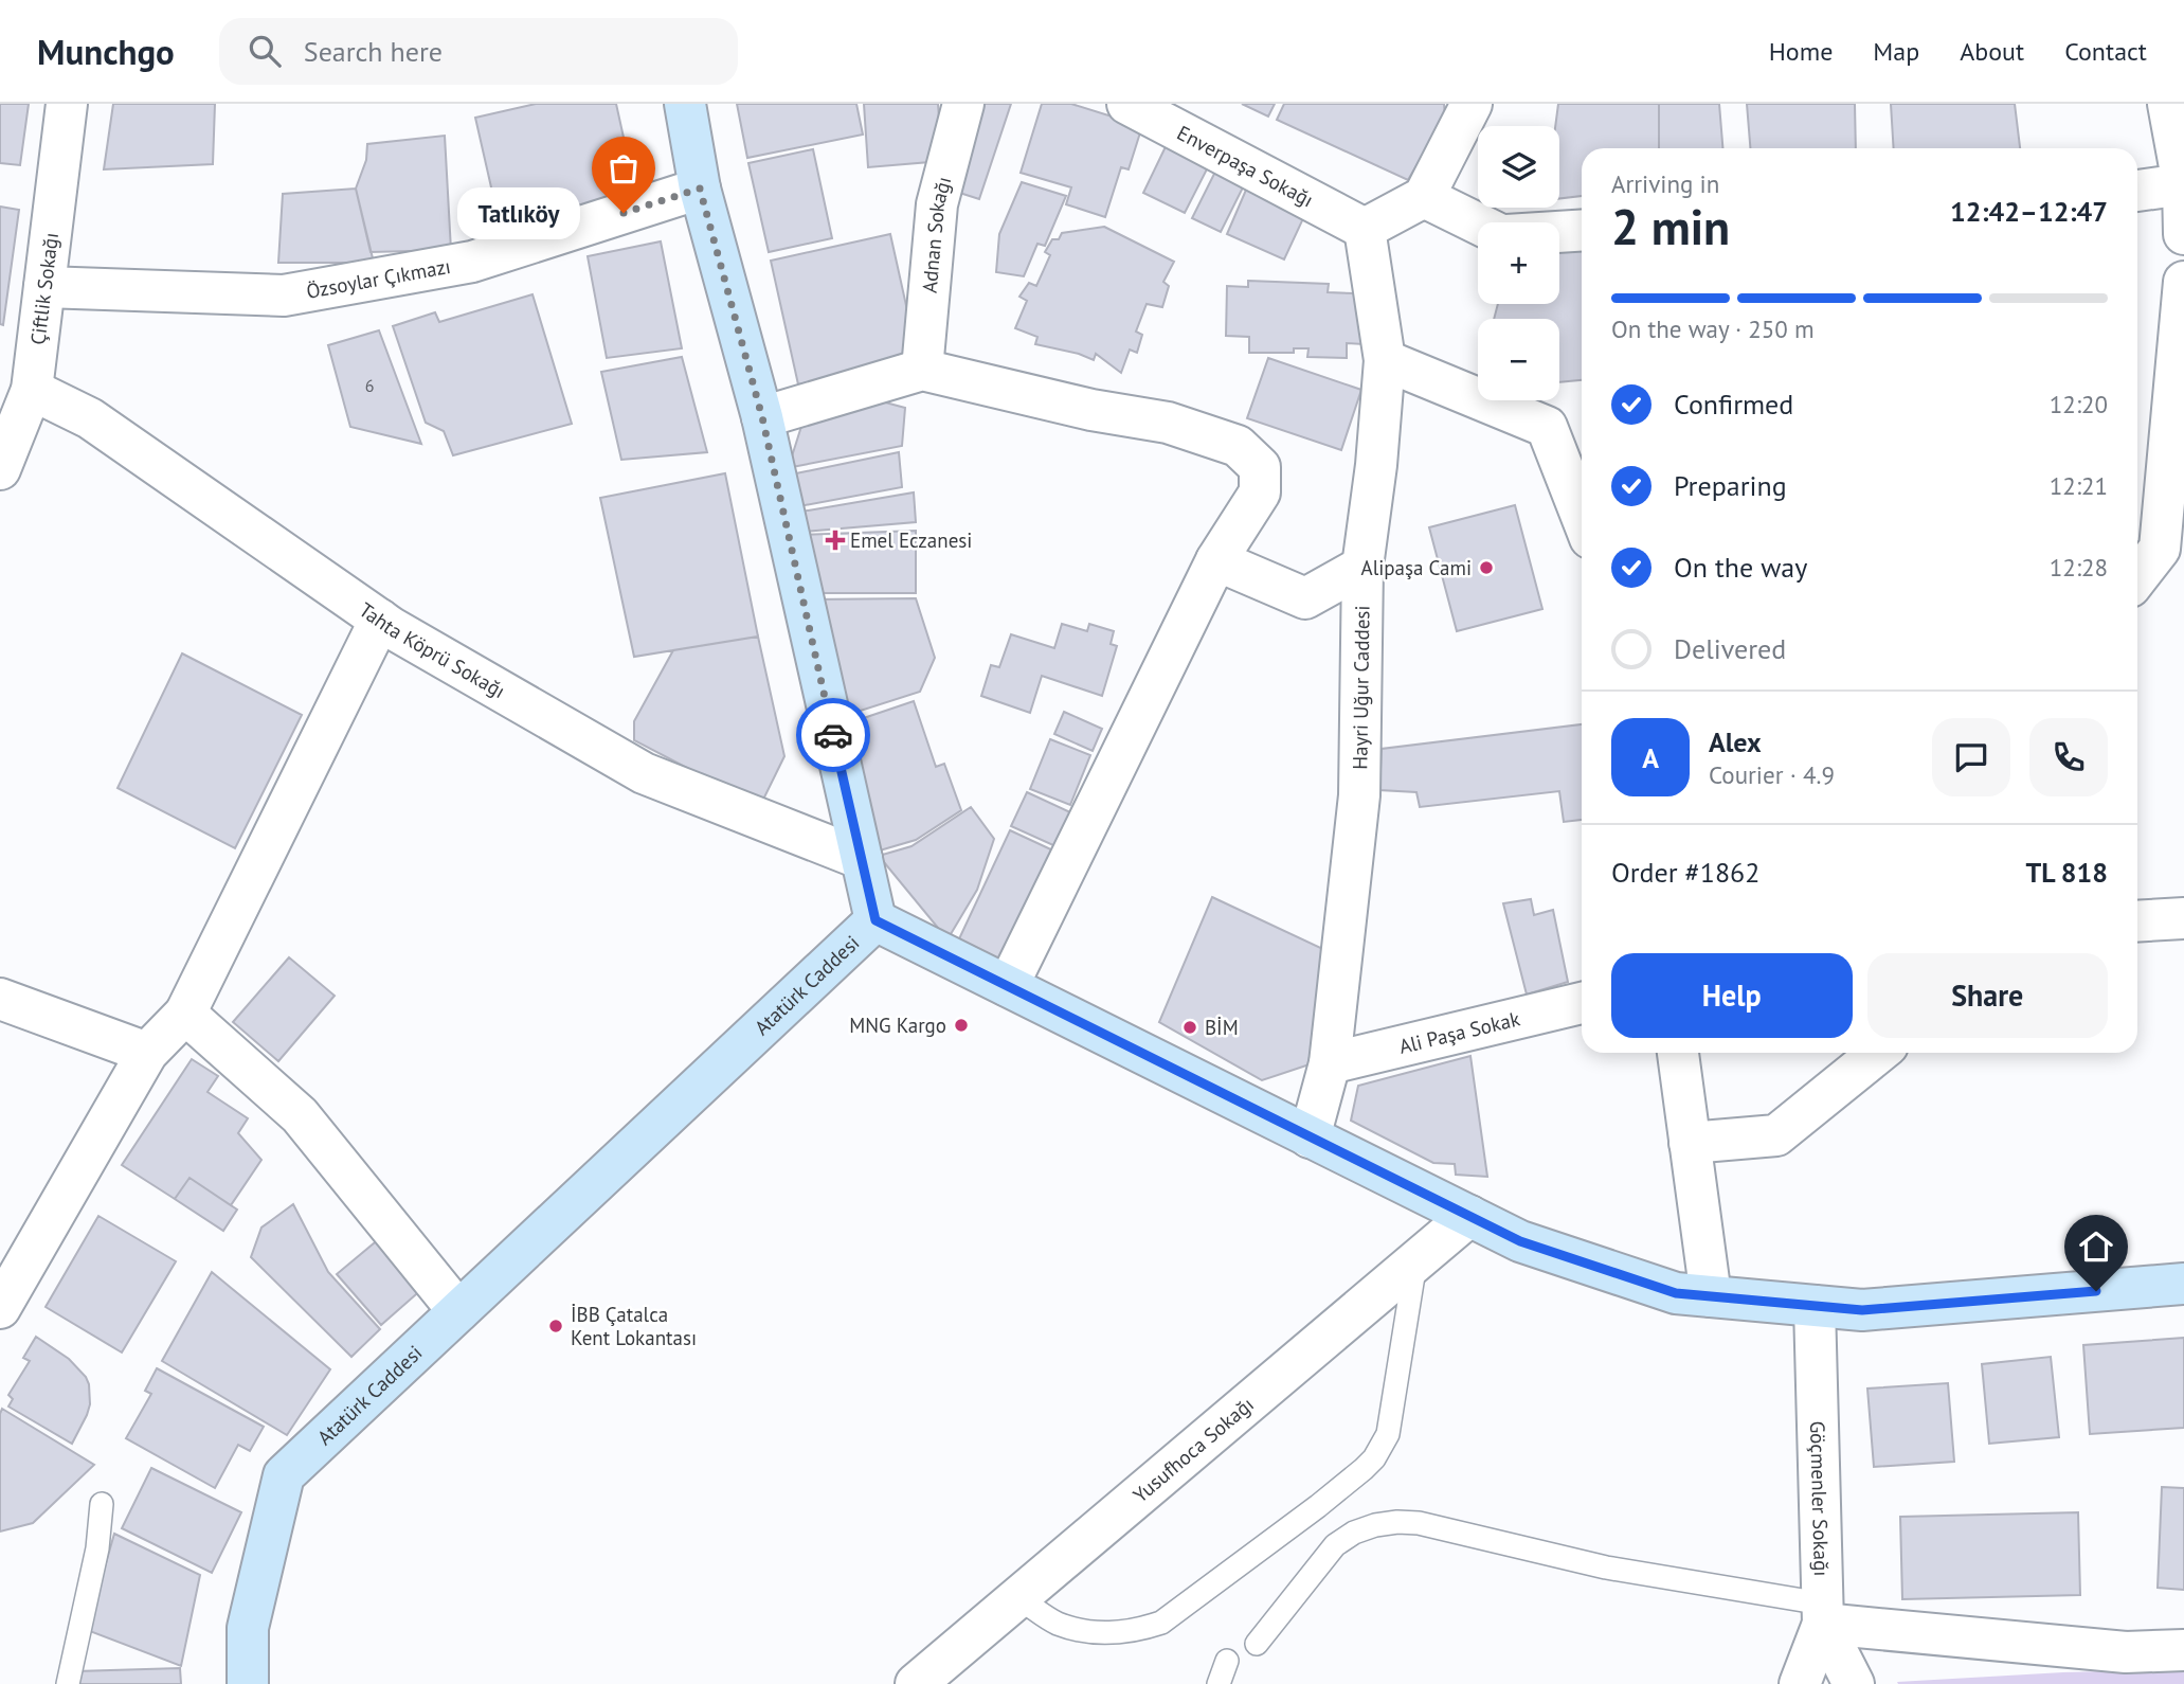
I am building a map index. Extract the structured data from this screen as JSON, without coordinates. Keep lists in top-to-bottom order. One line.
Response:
{"streets":{"main road":["Atatürk Caddesi"],"street":["Enverpaşa Sokağı","Adnan Sokağı","Özsoylar Çıkmazı","Çiftlik Sokağı","Tahta Köprü Sokağı","Hayri Uğur Caddesi","Ali Paşa Sokak","Yusufhoca Sokağı","Göçmenler Sokağı"]},"crossings":[["Enverpaşa Sokağı","Hayri Uğur Caddesi"],["Özsoylar Çıkmazı","Çiftlik Sokağı"],["Özsoylar Çıkmazı","Atatürk Caddesi"],["Çiftlik Sokağı","Tahta Köprü Sokağı"],["Tahta Köprü Sokağı","Atatürk Caddesi"],["Hayri Uğur Caddesi","Ali Paşa Sokak"]],"places":{"other":["Tatlıköy","Alipaşa Cami","MNG Kargo","BİM","İBB Çatalca Kent Lokantası"],"health":["Emel Eczanesi"]},"house_numbers":["6"],"page":{"header":"Munchgo","search":"Search here","nav":["Home","Map","About","Contact"],"map_buttons":["+","−"],"heading":["2 min","Arriving in","12:42–12:47"],"panel":["Alex","Courier · 4.9","Order #1862","TL 818"],"bubble":"Tatlıköy","bar":"On the way · 250 m","list":[["Confirmed","12:20"],["Preparing","12:21"],["On the way","12:28"],"Delivered"],"round":"A","buttons":["Help","Share"]}}
